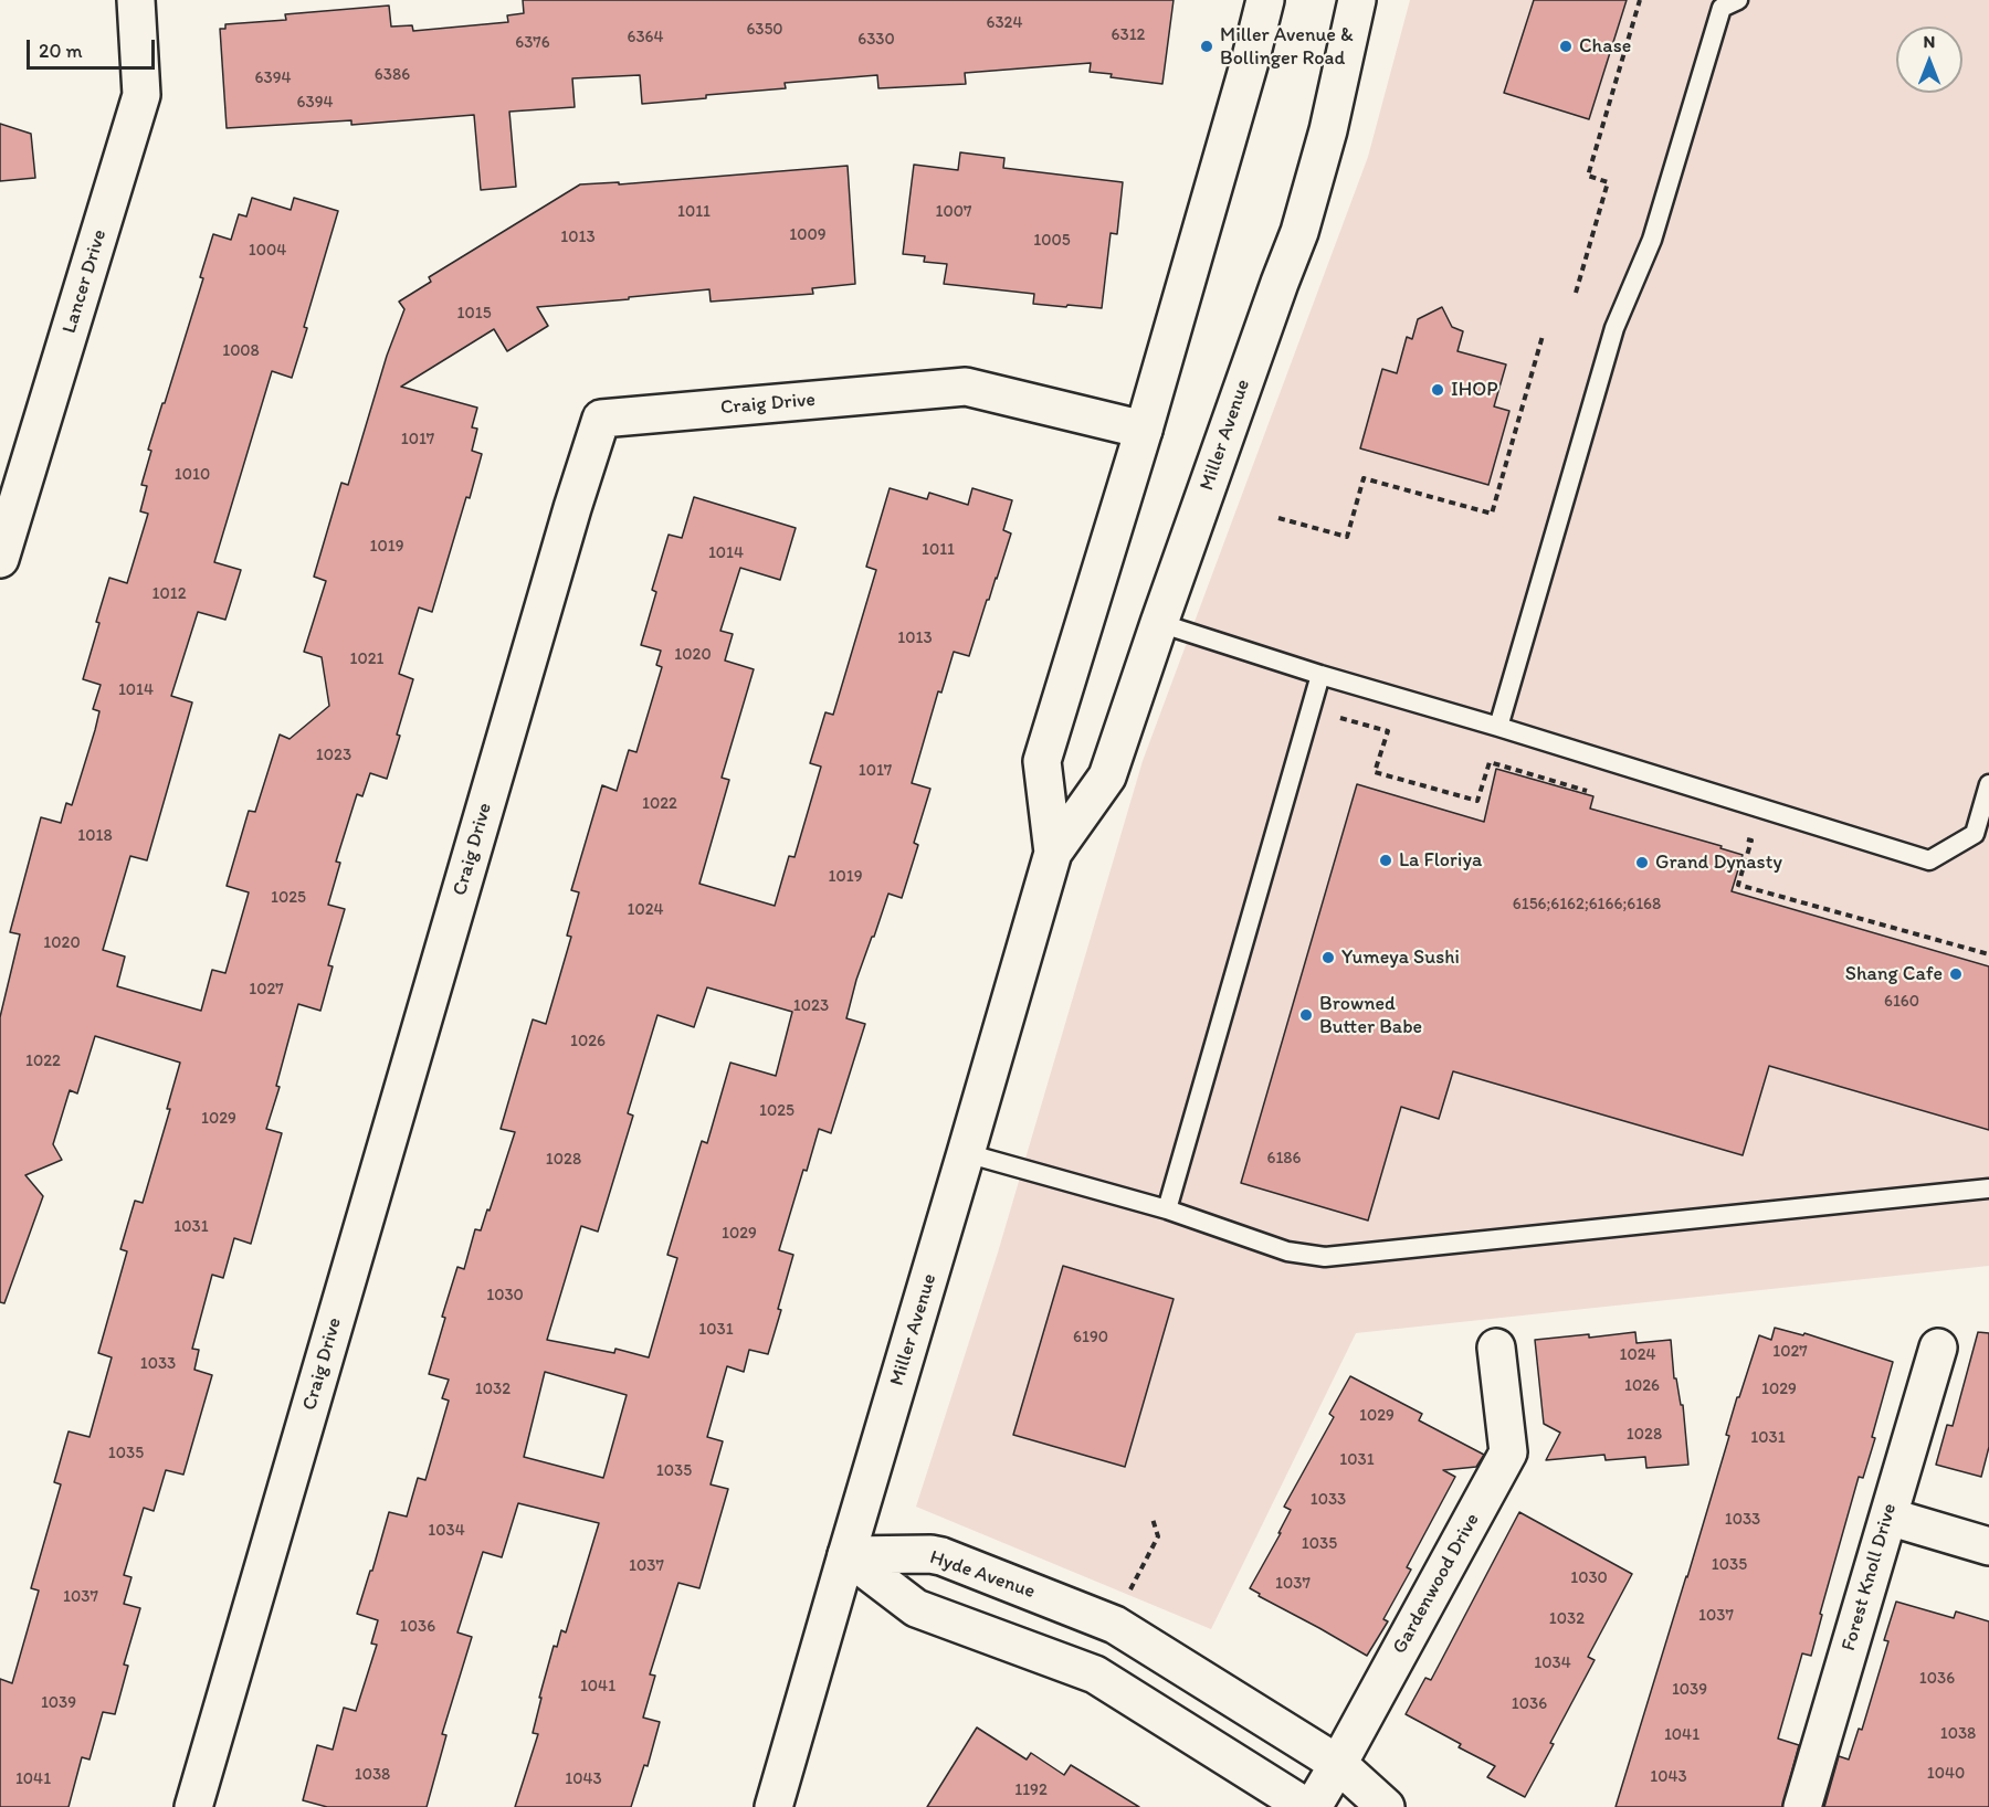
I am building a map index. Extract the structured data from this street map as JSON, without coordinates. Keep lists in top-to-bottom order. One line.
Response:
{"streets":{"street":["Lancer Drive","Craig Drive","Miller Avenue","Hyde Avenue","Forest Knoll Drive","Gardenwood Drive"]},"crossings":[["Craig Drive","Miller Avenue"],["Miller Avenue","Hyde Avenue"],["Hyde Avenue","Gardenwood Drive"]],"places":["Miller Avenue & Bollinger Road","Chase","IHOP","La Floriya","Grand Dynasty","Yumeya Sushi","Shang Cafe","Browned Butter Babe"],"house_numbers":["6324","6350","6312","6364","6330","6376","6386","6394","6394","1011","1007","1009","1013","1005","1004","1015","1008","1017","1010","1019","1011","1014","1012","1013","1020","1021","1014","1023","1017","1022","1018","1019","1025","6156;6162;6166;6168","1024","1020","1027","6160","1023","1026","1022","1025","1029","6186","1028","1031","1029","1030","1031","6190","1027","1024","1033","1026","1032","1029","1029","1028","1031","1035","1031","1035","1033","1033","1034","1035","1035","1037","1030","1037","1037","1037","1032","1036","1034","1036","1041","1039","1039","1036","1038","1041","1040","1038","1043","1041","1043","1192"],"scale_bar":"20 m","north":"top"}
